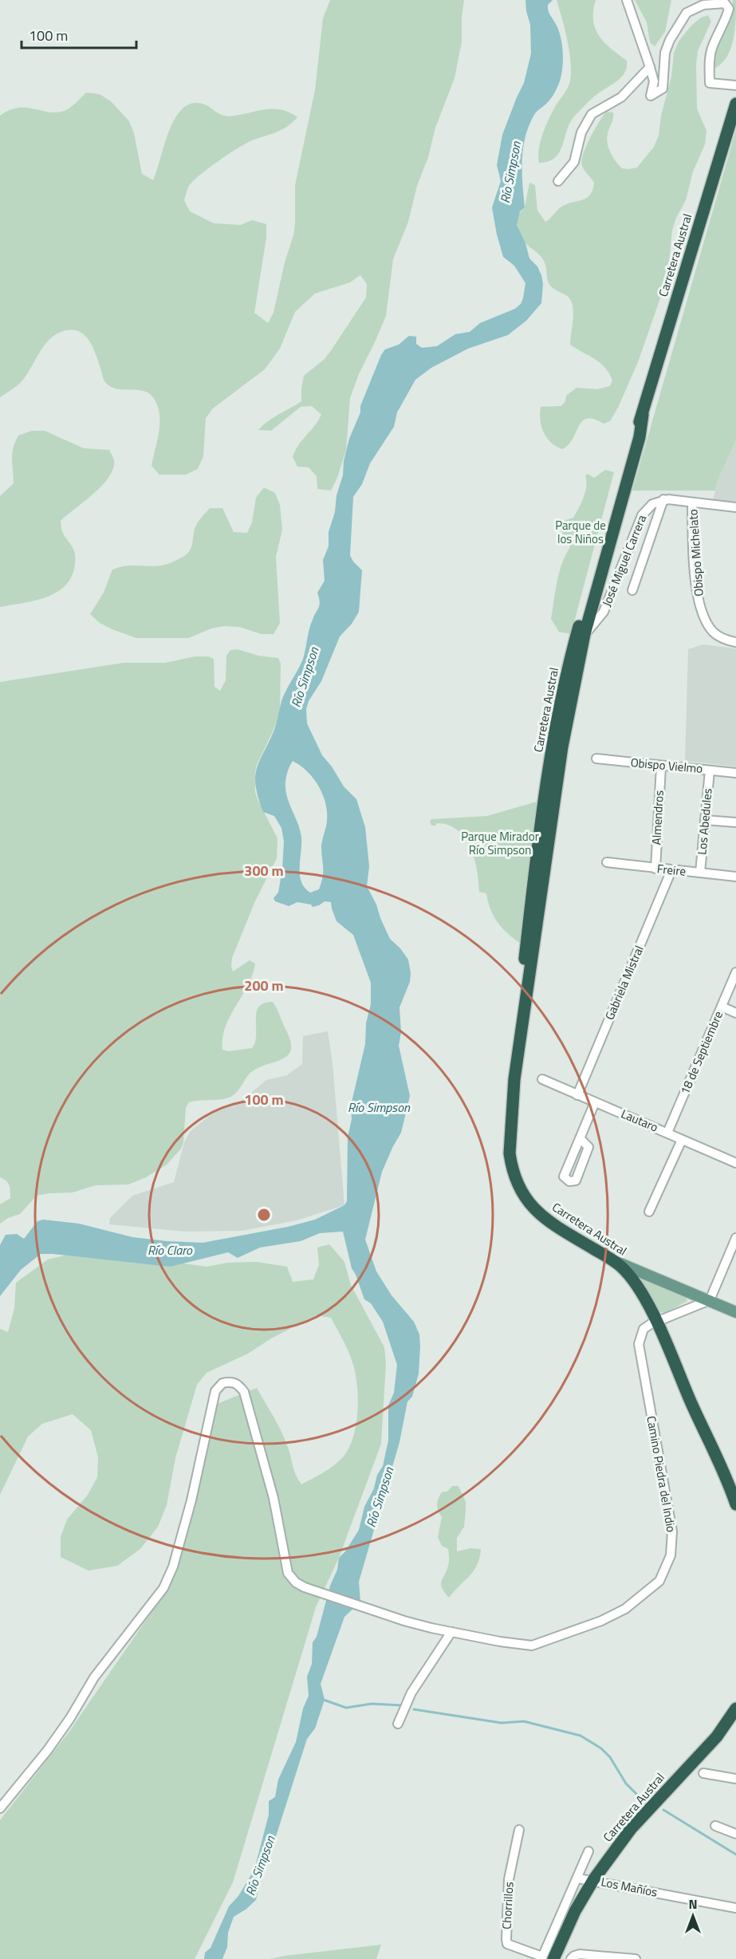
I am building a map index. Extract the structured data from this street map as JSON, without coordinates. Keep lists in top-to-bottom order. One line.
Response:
{"streets":{"highway":["Carretera Austral"],"street":["Obispo Michelato","José Miguel Carrera","Obispo Vielmo","Almendros","Los Abedules","Freire","Gabriela Mistral","18 de Septiembre","Lautaro","Camino Piedra del Indio","Los Mañíos","Chorrillos"]},"crossings":[["Carretera Austral","José Miguel Carrera"],["Carretera Austral","Camino Piedra del Indio"],["Carretera Austral","Los Mañíos"],["Carretera Austral","Chorrillos"],["Obispo Vielmo","Almendros"],["Obispo Vielmo","Los Abedules"],["Almendros","Freire"],["Los Abedules","Freire"],["Freire","Gabriela Mistral"],["Gabriela Mistral","Lautaro"],["18 de Septiembre","Lautaro"]],"water":["Río Simpson","Río Claro"],"parks":["Parque de los Niños","Parque Mirador Río Simpson"],"scale_bar":"100 m","north":"top","rings":["300 m","200 m","100 m"]}
